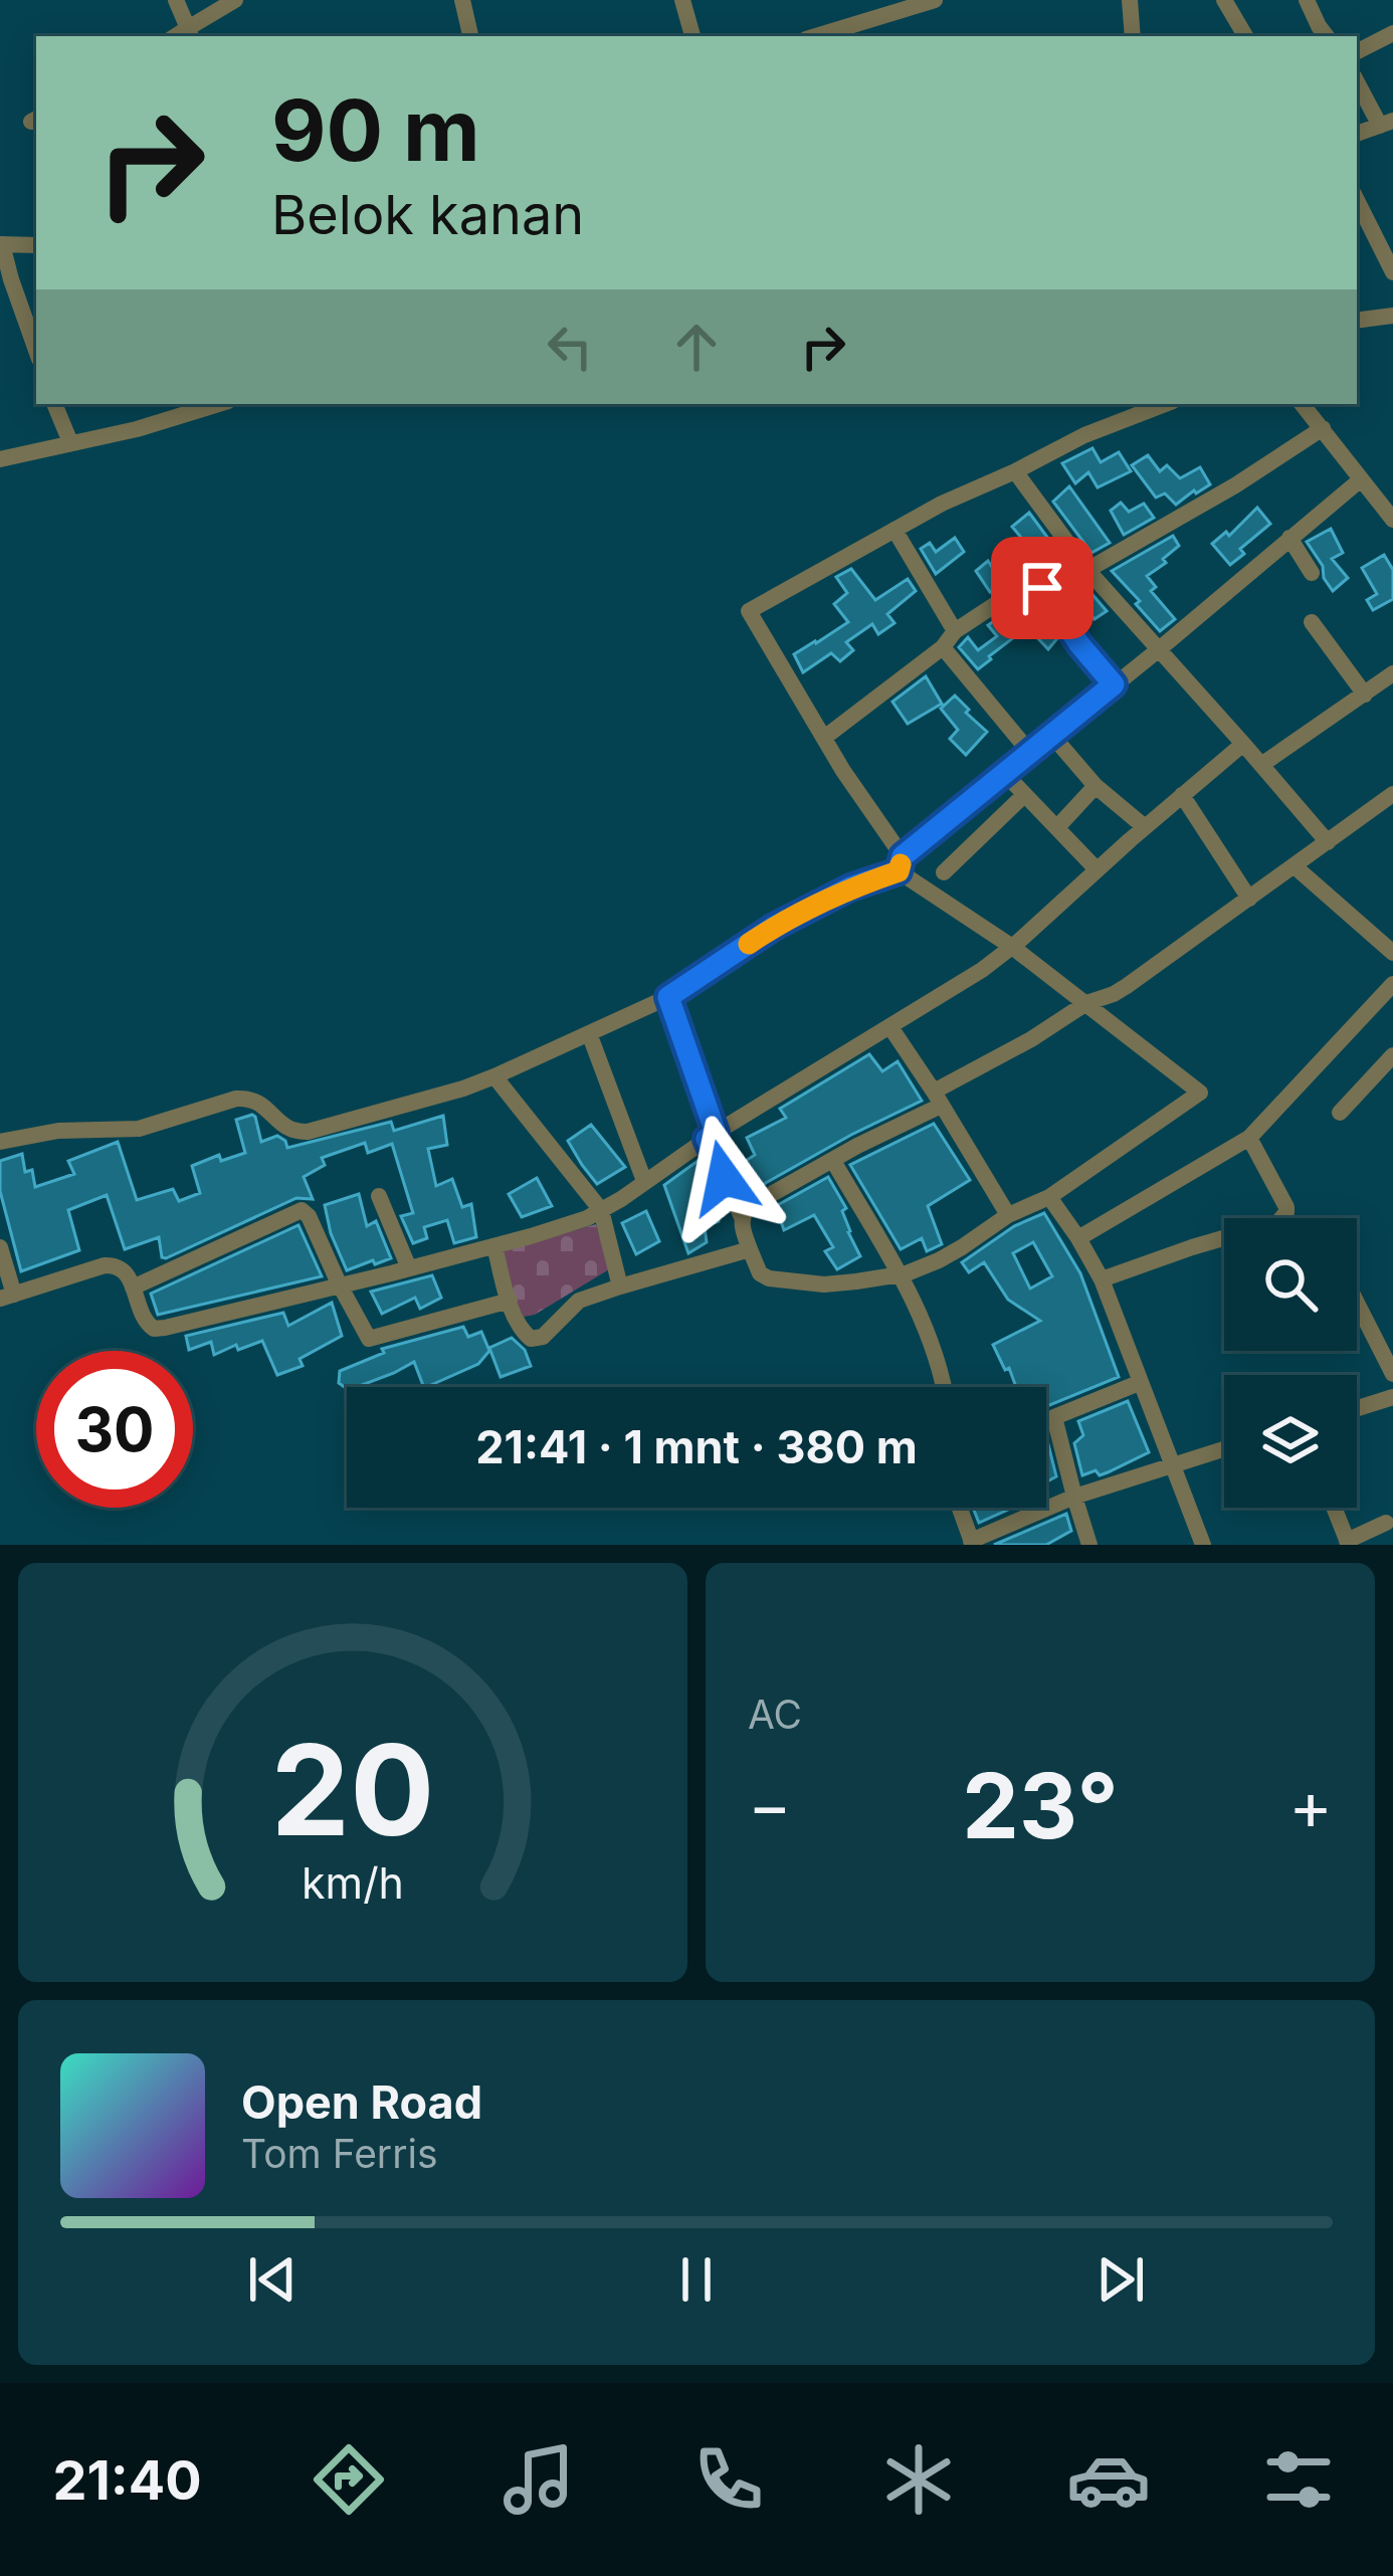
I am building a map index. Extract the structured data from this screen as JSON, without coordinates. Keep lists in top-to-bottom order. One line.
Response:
{"page":{"turn":["90 m","Belok kanan"],"limit":"30","trip":"21:41 · 1 mnt · 380 m","tile":"AC","heat":["−","23°","+"],"song":["Open Road","Tom Ferris"],"tabs":"21:40","gauge":["20","km/h"]}}
